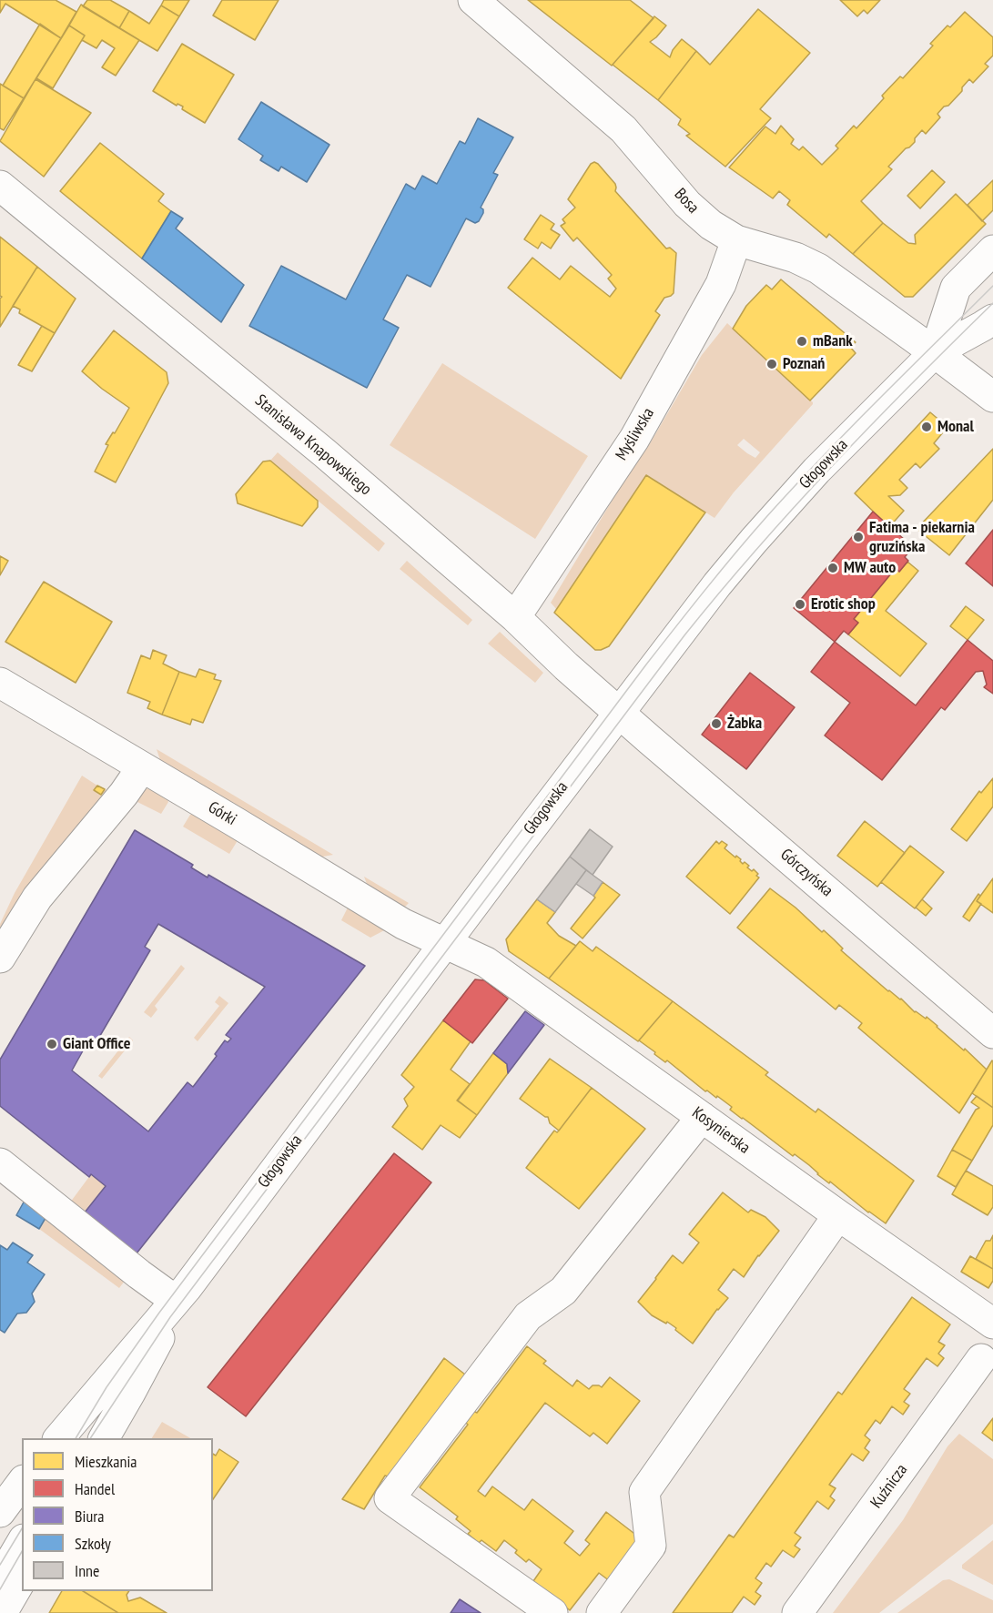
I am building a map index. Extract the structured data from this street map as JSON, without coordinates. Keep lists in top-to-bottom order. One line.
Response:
{"streets":{"street":["Bosa","Myśliwska","Stanisława Knapowskiego","Głogowska","Górki","Górczyńska","Kosynierska","Kuźnicza"]},"crossings":[["Bosa","Myśliwska"],["Bosa","Głogowska"],["Myśliwska","Stanisława Knapowskiego"],["Stanisława Knapowskiego","Głogowska"],["Stanisława Knapowskiego","Górczyńska"],["Głogowska","Górki"],["Głogowska","Górczyńska"],["Głogowska","Kosynierska"],["Górki","Kosynierska"]],"places":["mBank","Poznań","Monal","Fatima - piekarnia gruzińska","MW auto","Erotic shop","Żabka","Giant Office"],"legend":["Mieszkania","Handel","Biura","Szkoły","Inne"]}
